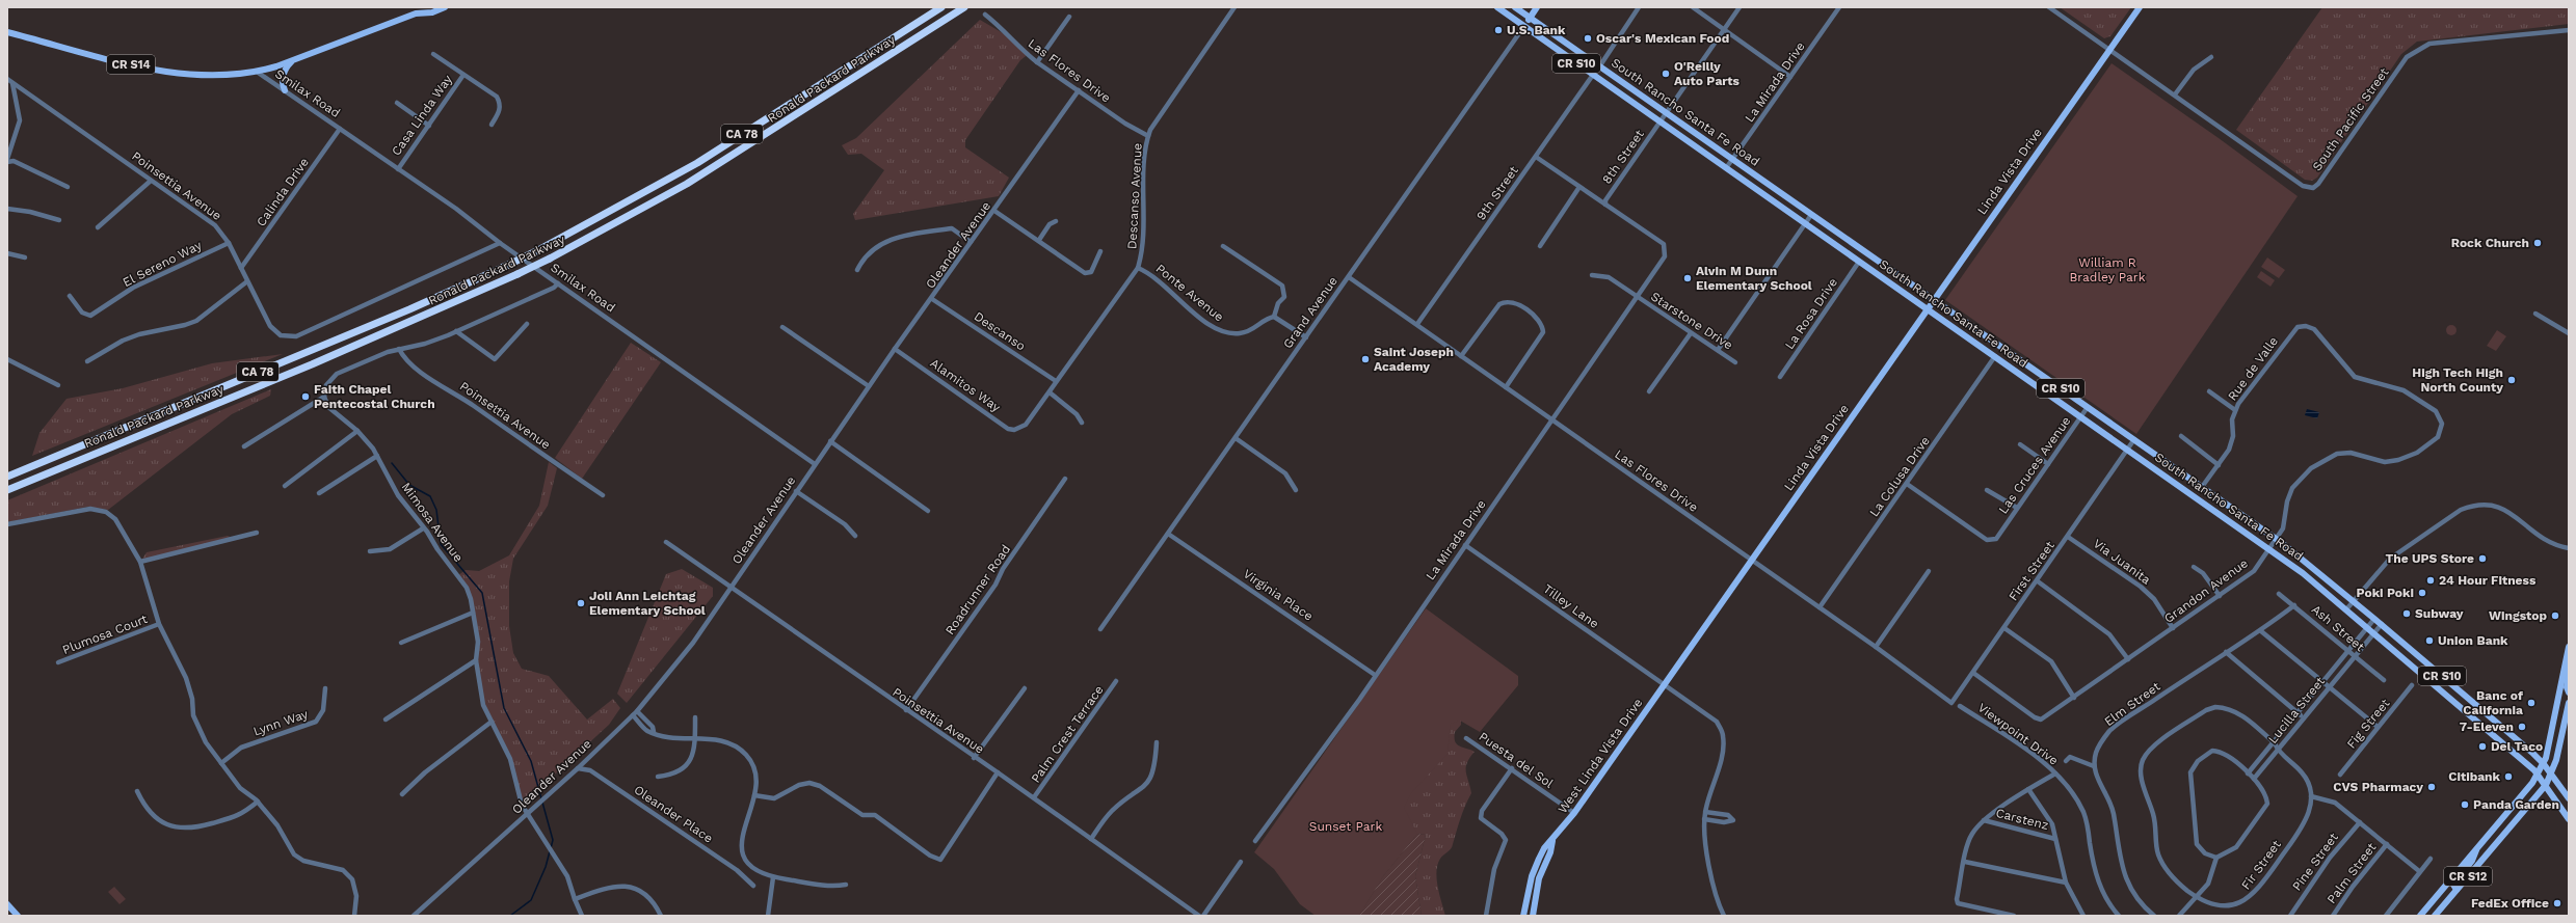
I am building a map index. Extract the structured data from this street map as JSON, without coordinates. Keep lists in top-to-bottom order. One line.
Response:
{"streets":{"highway":["Ronald Packard Parkway","CA 78"],"main road":["CR S10","CR S14","South Rancho Santa Fe Road","Linda Vista Drive","Grand Avenue","West Linda Vista Drive","CR S12"],"street":["Las Flores Drive","La Mirada Drive","Smilax Road","Casa Linda Way","South Pacific Street","8th Street","Poinsettia Avenue","Calinda Drive","9th Street","Descanso Avenue","Oleander Avenue","El Sereno Way","Ponte Avenue","La Rosa Drive","Starstone Drive","Descanso","Rue de Valle","Alamitos Way","Las Cruces Avenue","La Colusa Drive","Mimosa Avenue","Via Juanita","First Street","Roadrunner Road","Grandon Avenue","Virginia Place","Tilley Lane","Ash Street","Plumosa Court","Elm Street","Lucilla Street","Lynn Way","Fig Street","Palm Crest Terrace","Viewpoint Drive","Puesta del Sol","Oleander Place","Carstenz","Pine Street","Fir Street","Palm Street"]},"crossings":[["CR S14","Smilax Road"],["Las Flores Drive","La Mirada Drive"],["Las Flores Drive","Linda Vista Drive"],["Las Flores Drive","9th Street"],["Las Flores Drive","Descanso Avenue"],["Las Flores Drive","Oleander Avenue"],["Las Flores Drive","Grand Avenue"],["Las Flores Drive","La Colusa Drive"],["Las Flores Drive","First Street"],["La Mirada Drive","South Rancho Santa Fe Road"],["La Mirada Drive","8th Street"],["La Mirada Drive","Starstone Drive"],["La Mirada Drive","Virginia Place"],["La Mirada Drive","Tilley Lane"],["Smilax Road","Casa Linda Way"],["Smilax Road","Poinsettia Avenue"],["Smilax Road","Calinda Drive"],["Smilax Road","Oleander Avenue"],["South Rancho Santa Fe Road","8th Street"],["South Rancho Santa Fe Road","Linda Vista Drive"],["South Rancho Santa Fe Road","9th Street"],["South Rancho Santa Fe Road","Grand Avenue"],["South Rancho Santa Fe Road","La Rosa Drive"],["South Rancho Santa Fe Road","Rue de Valle"],["South Rancho Santa Fe Road","Las Cruces Avenue"],["South Rancho Santa Fe Road","La Colusa Drive"],["South Rancho Santa Fe Road","First Street"],["South Rancho Santa Fe Road","Grandon Avenue"],["South Rancho Santa Fe Road","Lucilla Street"],["South Rancho Santa Fe Road","CR S12"],["South Pacific Street","Linda Vista Drive"],["Linda Vista Drive","Tilley Lane"],["Linda Vista Drive","West Linda Vista Drive"],["Poinsettia Avenue","Calinda Drive"],["Poinsettia Avenue","Oleander Avenue"],["Poinsettia Avenue","El Sereno Way"],["Poinsettia Avenue","Roadrunner Road"],["Poinsettia Avenue","Palm Crest Terrace"],["Descanso Avenue","Ponte Avenue"],["Descanso Avenue","Descanso"],["Descanso Avenue","Alamitos Way"],["Oleander Avenue","Descanso"],["Oleander Avenue","Alamitos Way"],["Oleander Avenue","Mimosa Avenue"],["Oleander Avenue","Oleander Place"],["Grand Avenue","Virginia Place"],["Rue de Valle","Grandon Avenue"],["Las Cruces Avenue","La Colusa Drive"],["Via Juanita","First Street"],["Via Juanita","Grandon Avenue"],["First Street","Grandon Avenue"],["Tilley Lane","West Linda Vista Drive"],["Ash Street","Elm Street"],["Ash Street","Lucilla Street"],["Lucilla Street","Fir Street"],["West Linda Vista Drive","Puesta del Sol"]],"parks":["William R Bradley Park","Sunset Park"],"places":["U.S. Bank","Oscar's Mexican Food","O'Reilly Auto Parts","Rock Church","Alvin M Dunn Elementary School","Saint Joseph Academy","High Tech High North County","Faith Chapel Pentecostal Church","The UPS Store","24 Hour Fitness","Poki Poki","Joli Ann Leichtag Elementary School","Subway","Wingstop","Union Bank","Banc of California","7-Eleven","Del Taco","Citibank","CVS Pharmacy","Panda Garden","FedEx Office"]}
